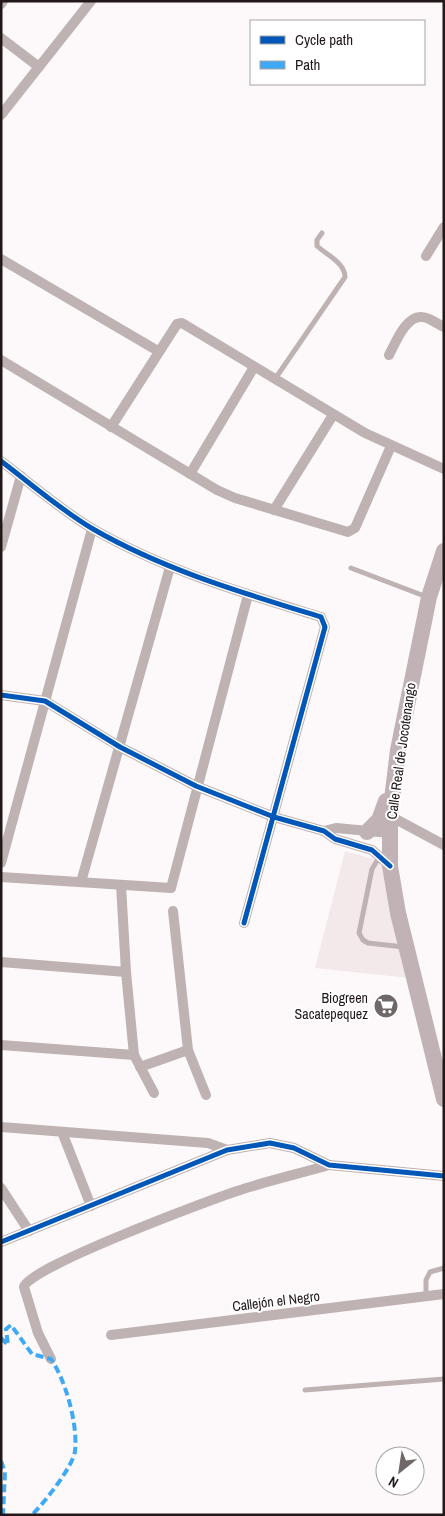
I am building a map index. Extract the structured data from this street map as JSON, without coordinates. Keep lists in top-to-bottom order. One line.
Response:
{"streets":{"main road":["Calle Real de Jocotenango"],"street":["Callejón el Negro"]},"places":{"supermarket":["Biogreen Sacatepequez"]},"legend":["Cycle path","Path"],"north":"bottom left"}
